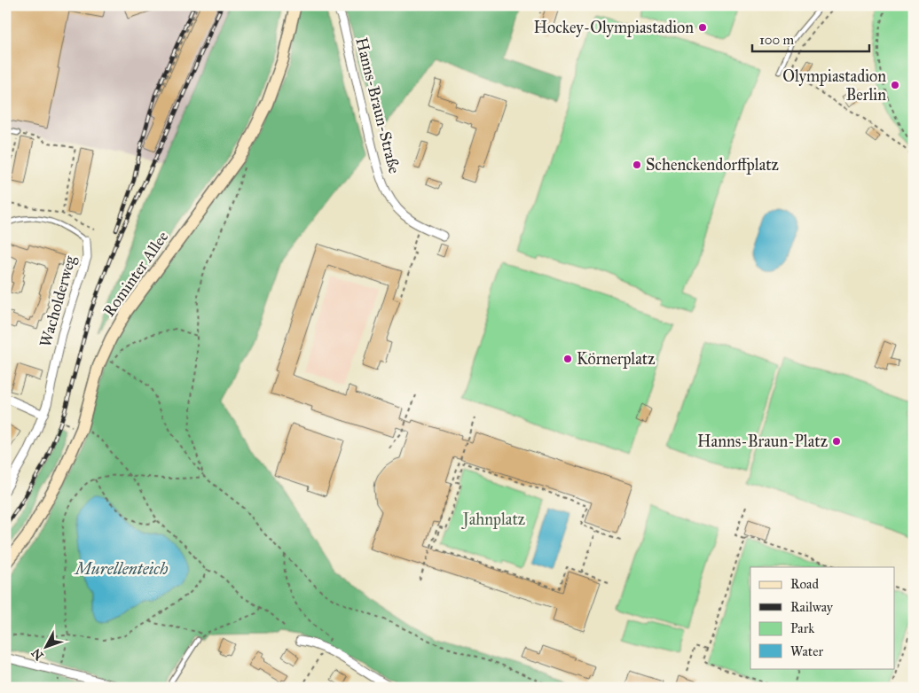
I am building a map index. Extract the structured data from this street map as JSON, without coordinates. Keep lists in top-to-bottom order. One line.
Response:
{"streets":{"street":["Hanns-Braun-Straße","Rominter Allee","Wacholderweg"]},"water":["Murellenteich"],"parks":["Jahnplatz"],"places":["Hockey-Olympiastadion","Olympiastadion Berlin","Schenckendorffplatz","Körnerplatz","Hanns-Braun-Platz"],"legend":["Road","Railway","Park","Water"],"scale_bar":"100 m","north":"bottom left"}
